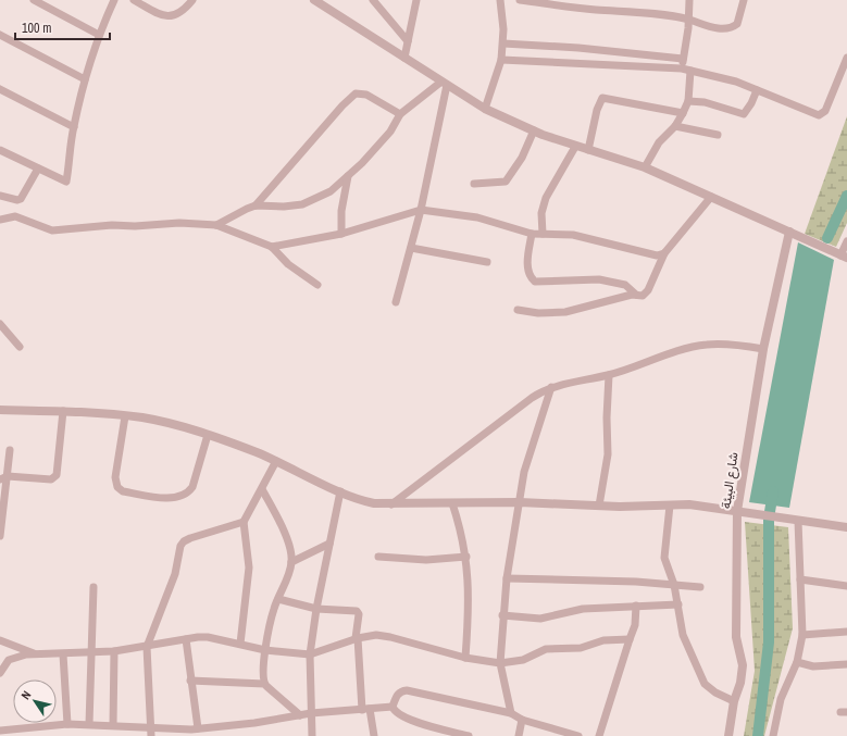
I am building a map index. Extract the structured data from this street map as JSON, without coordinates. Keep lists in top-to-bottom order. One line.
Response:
{"streets":{"street":["شارع البيئة"]},"scale_bar":"100 m","north":"top left"}
